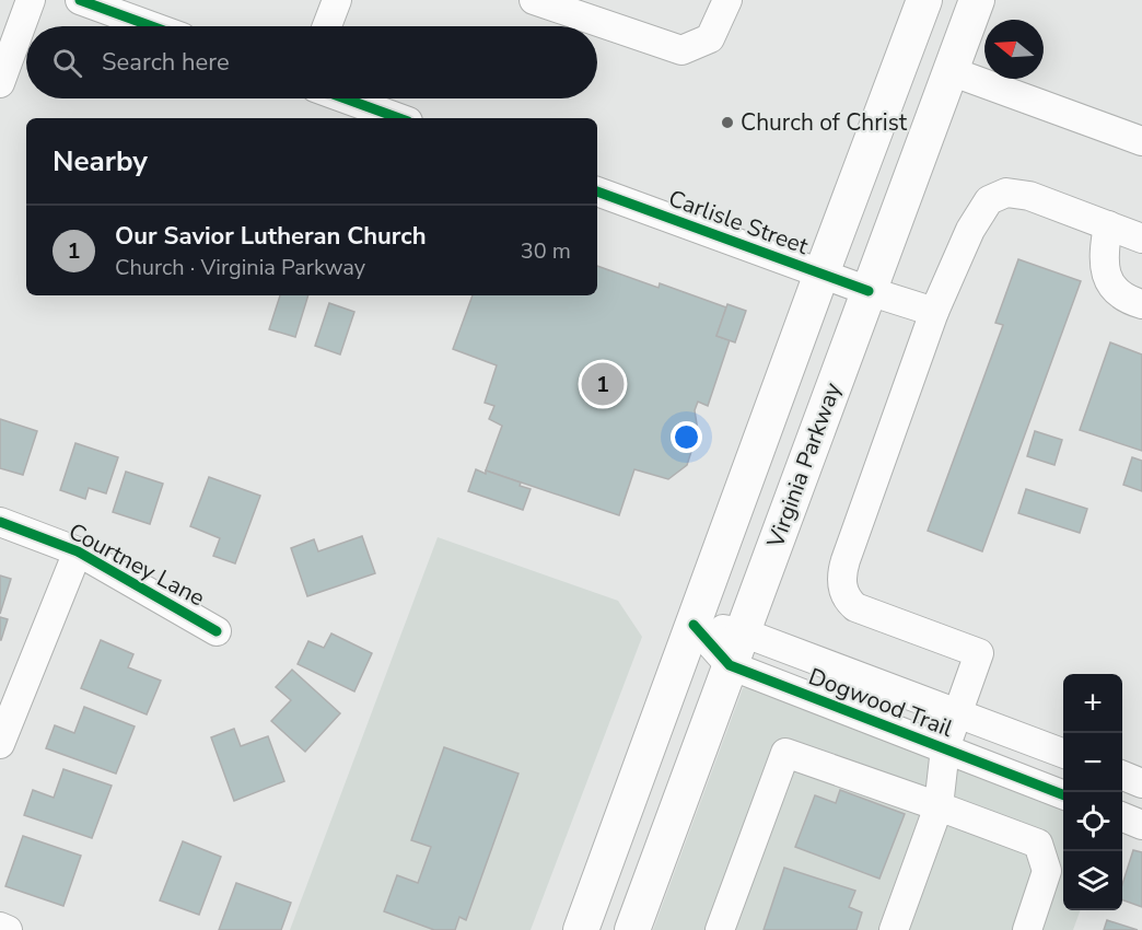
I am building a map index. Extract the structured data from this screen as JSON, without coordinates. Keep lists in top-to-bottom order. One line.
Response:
{"streets":{"main road":["Virginia Parkway"],"street":["Carlisle Street","Courtney Lane","Dogwood Trail"]},"crossings":[["Carlisle Street","Virginia Parkway"],["Virginia Parkway","Dogwood Trail"]],"places":["Church of Christ"],"north":"left","page":{"search":"Search here","heading":"Nearby","list":[{"mark":"1","name":"Our Savior Lutheran Church","note":"Church · Virginia Parkway","value":"30 m"}],"pins":"1","map_buttons":["+","−"]}}
